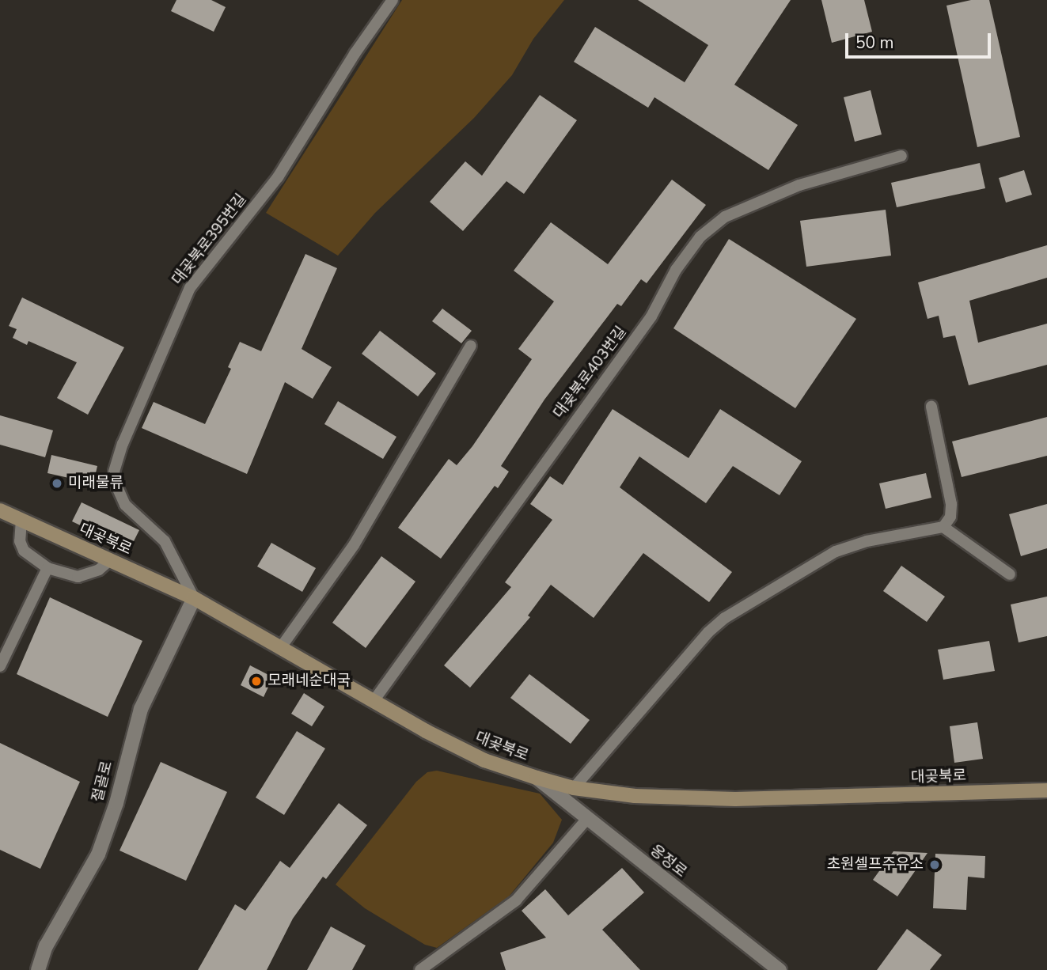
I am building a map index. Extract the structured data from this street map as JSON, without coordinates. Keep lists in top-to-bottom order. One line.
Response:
{"streets":{"street":["대곶북로","절골로","옹정로"],"lane":["대곶북로395번길","대곶북로403번길"]},"crossings":[["대곶북로395번길","대곶북로"],["대곶북로395번길","절골로"],["대곶북로403번길","대곶북로"],["대곶북로","절골로"],["대곶북로","옹정로"]],"places":["미래물류","모래네순대국","초원셀프주유소"],"scale_bar":"50 m"}
